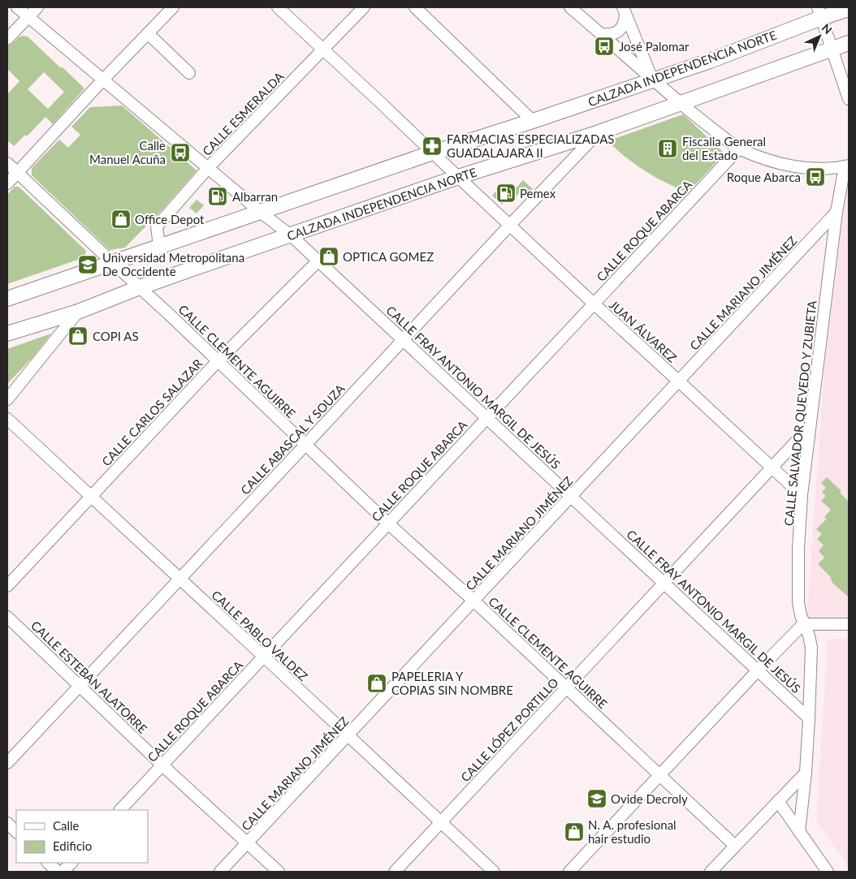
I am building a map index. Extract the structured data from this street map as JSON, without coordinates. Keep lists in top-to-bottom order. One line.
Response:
{"streets":{"main road":["CALZADA INDEPENDENCIA NORTE"],"street":["CALLE ESMERALDA","CALLE ROQUE ABARCA","CALLE MARIANO JIMÉNEZ","JUAN ÁLVAREZ","CALLE CLEMENTE AGUIRRE","CALLE FRAY ANTONIO MARGIL DE JESÚS","CALLE CARLOS SALAZAR","CALLE SALVADOR QUEVEDO Y ZUBIETA","CALLE ABASCAL Y SOUZA","CALLE PABLO VALDEZ","CALLE ESTEBAN ALATORRE","CALLE LÓPEZ PORTILLO"]},"crossings":[["CALZADA INDEPENDENCIA NORTE","CALLE ESMERALDA"],["CALZADA INDEPENDENCIA NORTE","JUAN ÁLVAREZ"],["CALZADA INDEPENDENCIA NORTE","CALLE CLEMENTE AGUIRRE"],["CALZADA INDEPENDENCIA NORTE","CALLE FRAY ANTONIO MARGIL DE JESÚS"],["CALZADA INDEPENDENCIA NORTE","CALLE ABASCAL Y SOUZA"],["CALLE ESMERALDA","JUAN ÁLVAREZ"],["CALLE ROQUE ABARCA","JUAN ÁLVAREZ"],["CALLE ROQUE ABARCA","CALLE CLEMENTE AGUIRRE"],["CALLE ROQUE ABARCA","CALLE FRAY ANTONIO MARGIL DE JESÚS"],["CALLE ROQUE ABARCA","CALLE PABLO VALDEZ"],["CALLE ROQUE ABARCA","CALLE ESTEBAN ALATORRE"],["CALLE MARIANO JIMÉNEZ","JUAN ÁLVAREZ"],["CALLE MARIANO JIMÉNEZ","CALLE CLEMENTE AGUIRRE"],["CALLE MARIANO JIMÉNEZ","CALLE FRAY ANTONIO MARGIL DE JESÚS"],["CALLE MARIANO JIMÉNEZ","CALLE SALVADOR QUEVEDO Y ZUBIETA"],["CALLE MARIANO JIMÉNEZ","CALLE PABLO VALDEZ"],["CALLE MARIANO JIMÉNEZ","CALLE ESTEBAN ALATORRE"],["JUAN ÁLVAREZ","CALLE SALVADOR QUEVEDO Y ZUBIETA"],["JUAN ÁLVAREZ","CALLE ABASCAL Y SOUZA"],["JUAN ÁLVAREZ","CALLE LÓPEZ PORTILLO"],["CALLE CLEMENTE AGUIRRE","CALLE CARLOS SALAZAR"],["CALLE CLEMENTE AGUIRRE","CALLE ABASCAL Y SOUZA"],["CALLE CLEMENTE AGUIRRE","CALLE LÓPEZ PORTILLO"],["CALLE FRAY ANTONIO MARGIL DE JESÚS","CALLE CARLOS SALAZAR"],["CALLE FRAY ANTONIO MARGIL DE JESÚS","CALLE SALVADOR QUEVEDO Y ZUBIETA"],["CALLE FRAY ANTONIO MARGIL DE JESÚS","CALLE ABASCAL Y SOUZA"],["CALLE FRAY ANTONIO MARGIL DE JESÚS","CALLE LÓPEZ PORTILLO"],["CALLE CARLOS SALAZAR","CALLE PABLO VALDEZ"],["CALLE SALVADOR QUEVEDO Y ZUBIETA","CALLE LÓPEZ PORTILLO"],["CALLE ABASCAL Y SOUZA","CALLE PABLO VALDEZ"],["CALLE ABASCAL Y SOUZA","CALLE ESTEBAN ALATORRE"],["CALLE PABLO VALDEZ","CALLE LÓPEZ PORTILLO"]],"places":{"bus stop":["José Palomar","Calle Manuel Acuña","Roque Abarca"],"pharmacy":["FARMACIAS ESPECIALIZADAS GUADALAJARA II"],"building":["Fiscalia General del Estado"],"fuel station":["Pemex","Albarran"],"shop":["Office Depot","OPTICA GOMEZ","COPI AS","PAPELERIA Y COPIAS SIN NOMBRE","N. A. profesional hair estudio"],"school or university":["Universidad Metropolitana De Occidente","Ovide Decroly"]},"legend":["Calle","Edificio"],"north":"top right"}
